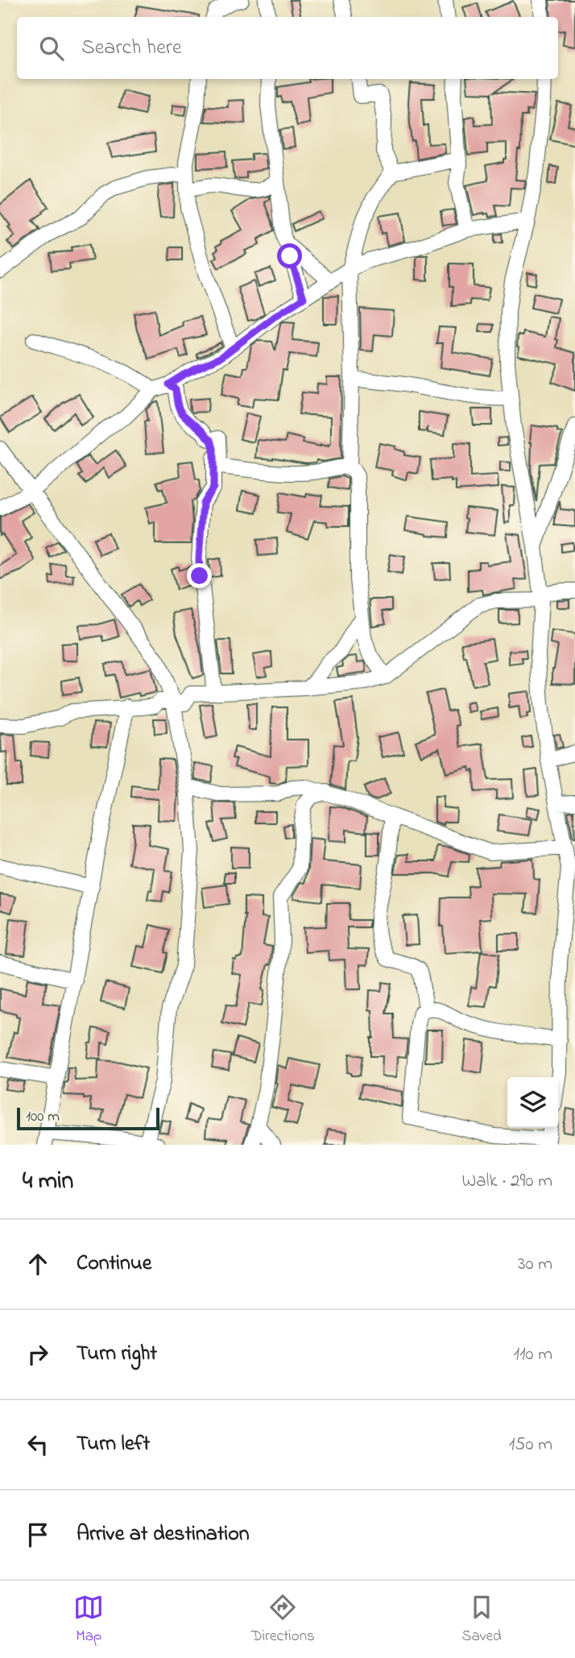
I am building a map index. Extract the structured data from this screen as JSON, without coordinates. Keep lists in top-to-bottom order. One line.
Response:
{"scale_bar":"100 m","page":{"search":"Search here","scale":"100 m","heading":["4 min","Walk · 290 m"],"list":[["Continue","30 m"],["Turn right","110 m"],["Turn left","150 m"],"Arrive at destination"],"nav":["Map","Directions","Saved"]}}
